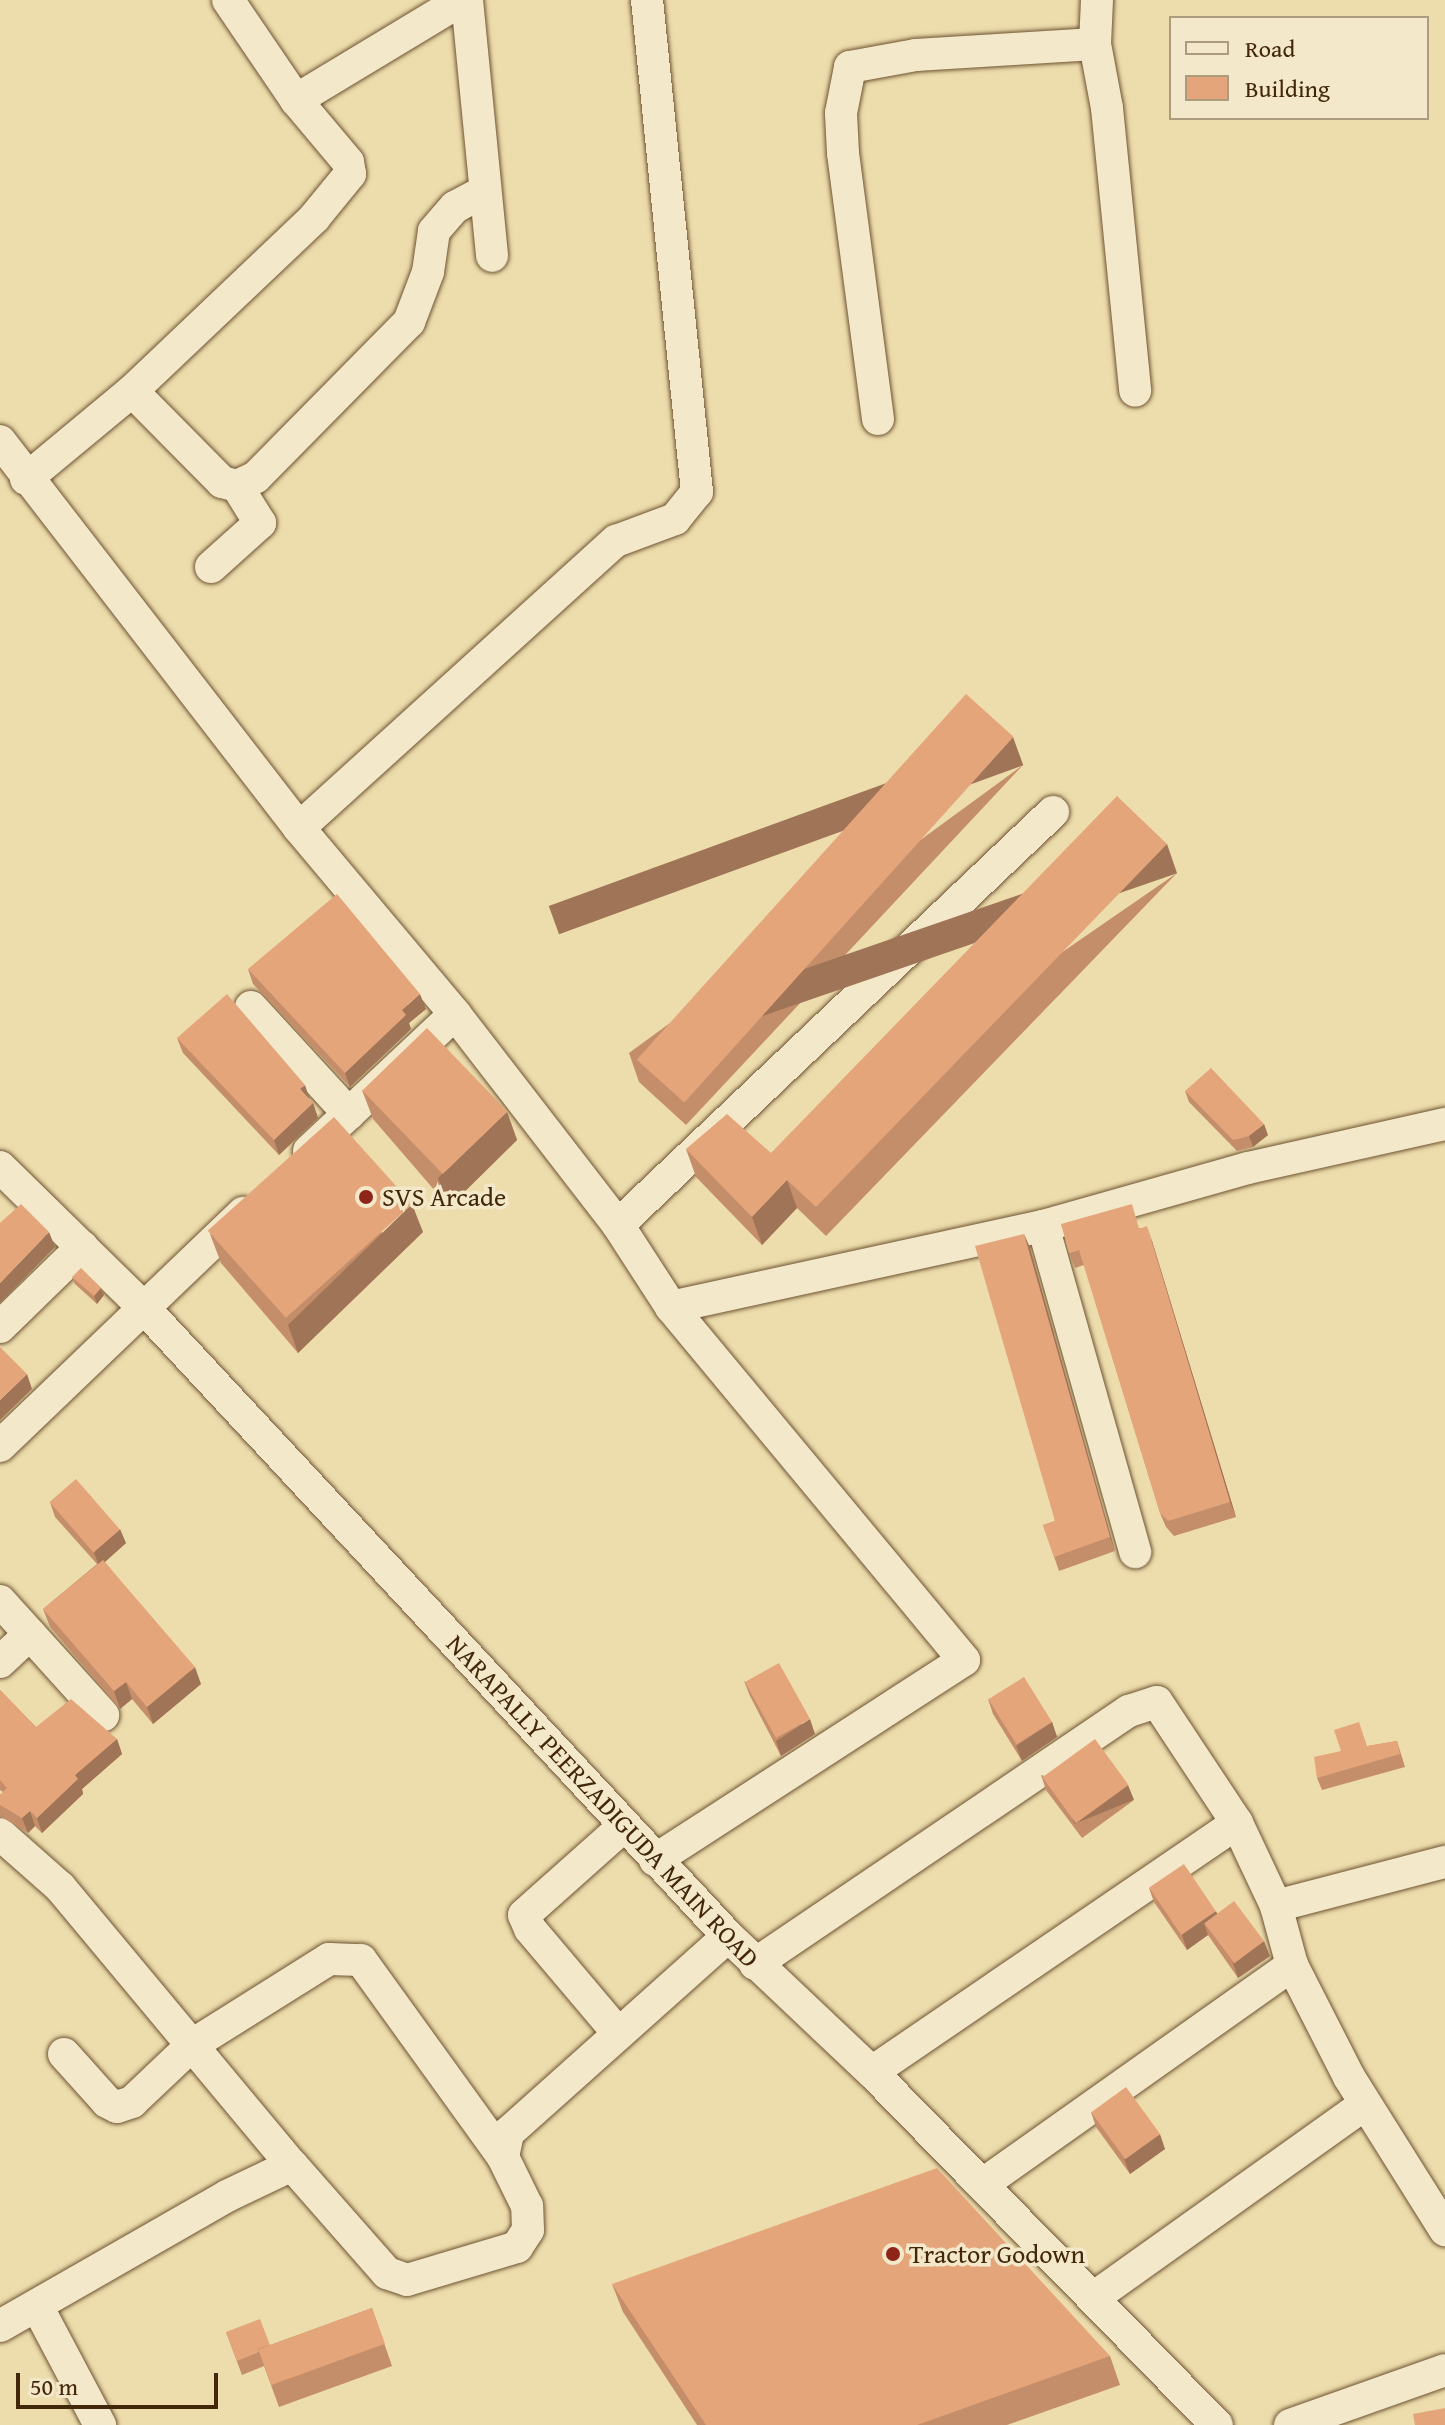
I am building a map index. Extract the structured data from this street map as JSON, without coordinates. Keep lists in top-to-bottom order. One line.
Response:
{"streets":{"street":["NARAPALLY PEERZADIGUDA MAIN ROAD"]},"places":["SVS Arcade","Tractor Godown"],"legend":["Road","Building"],"scale_bar":"50 m"}
